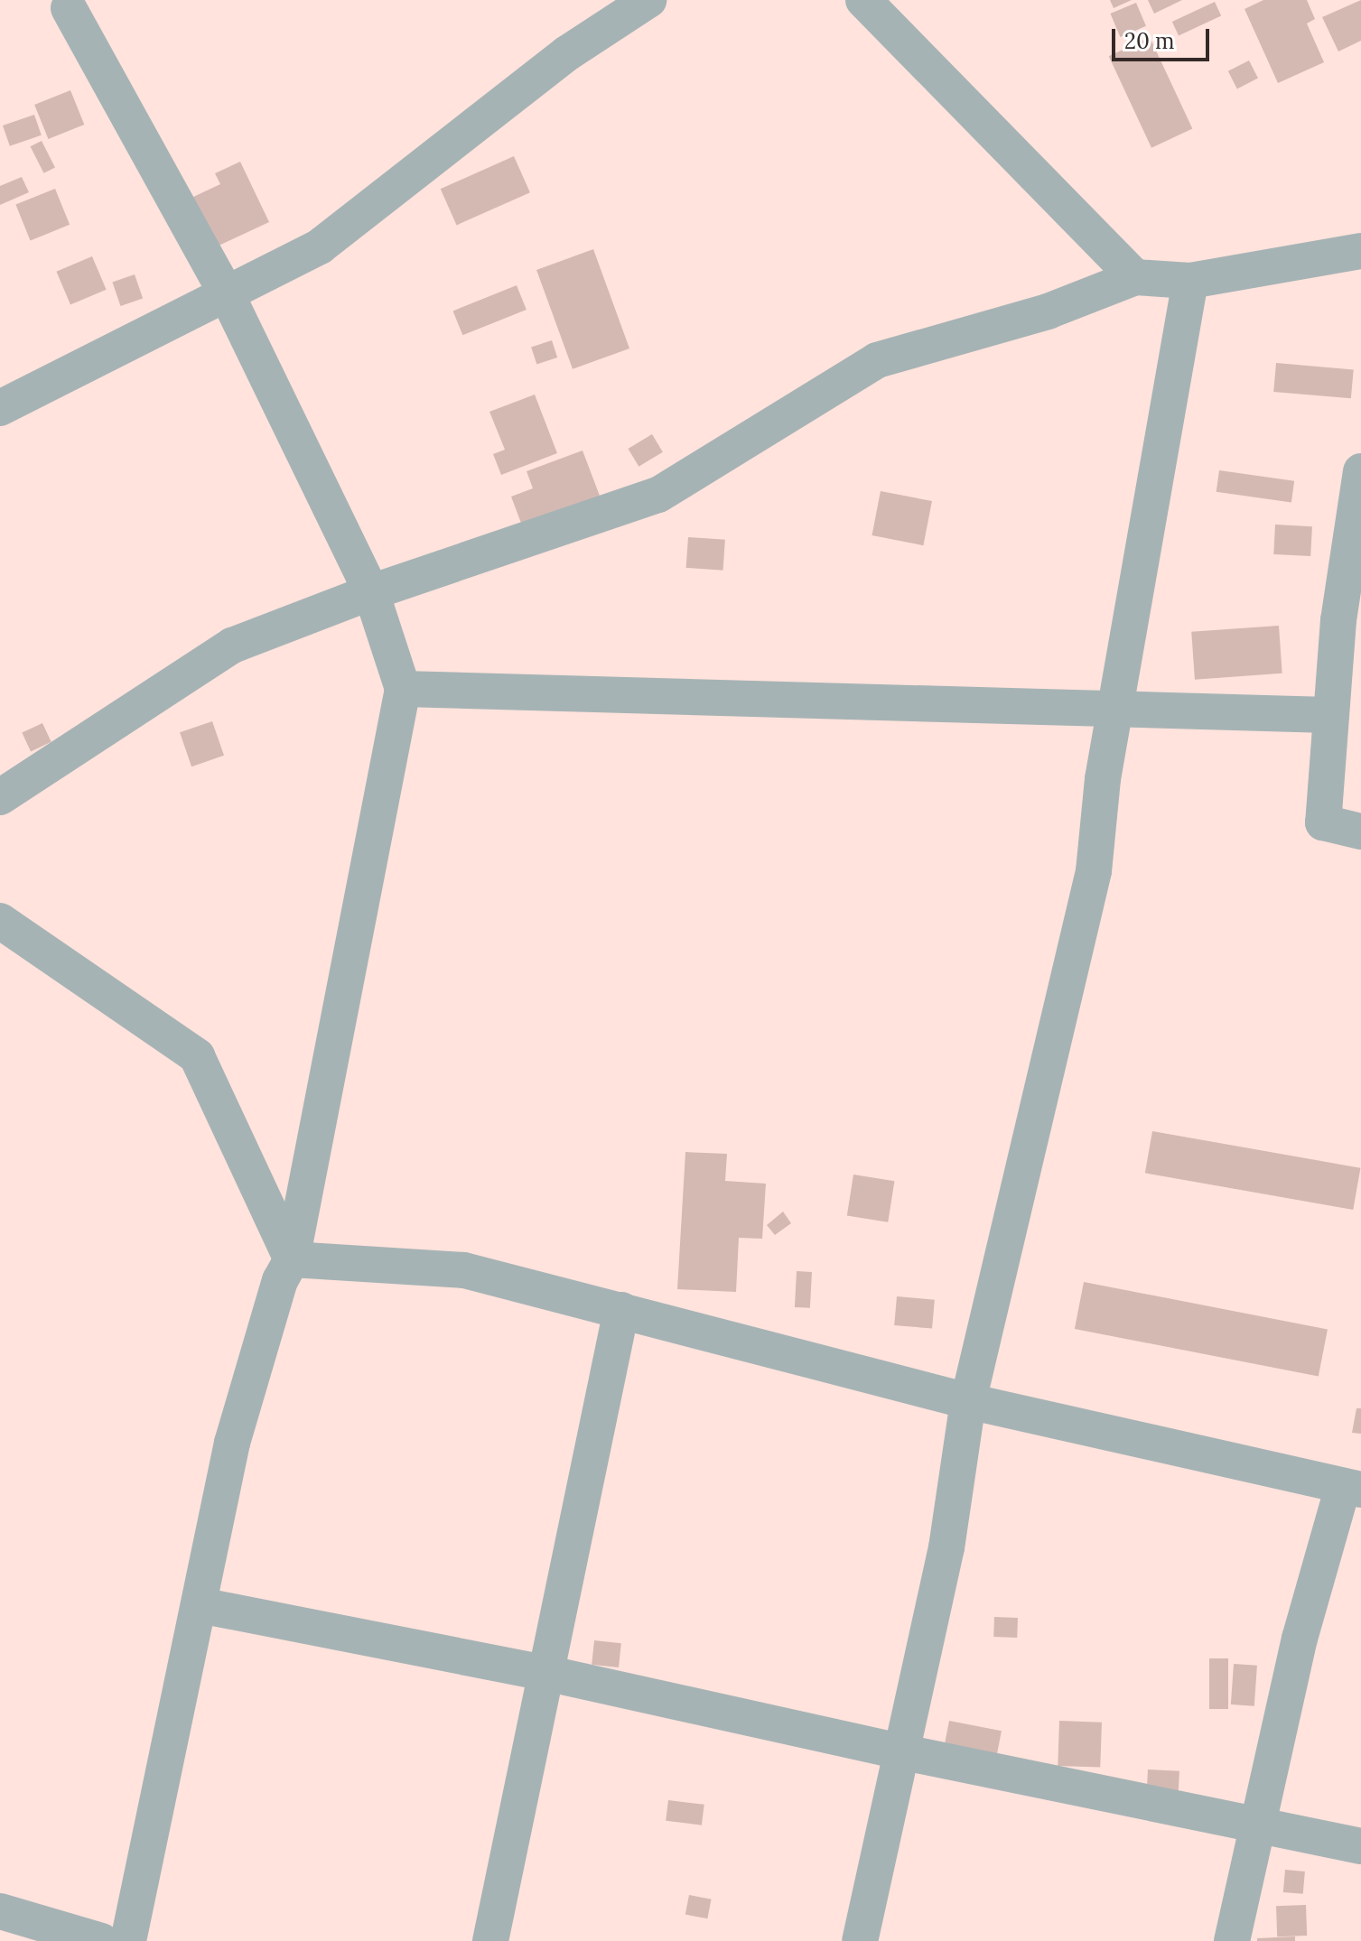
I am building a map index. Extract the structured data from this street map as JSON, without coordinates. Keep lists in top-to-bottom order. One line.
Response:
{"scale_bar":"20 m"}
